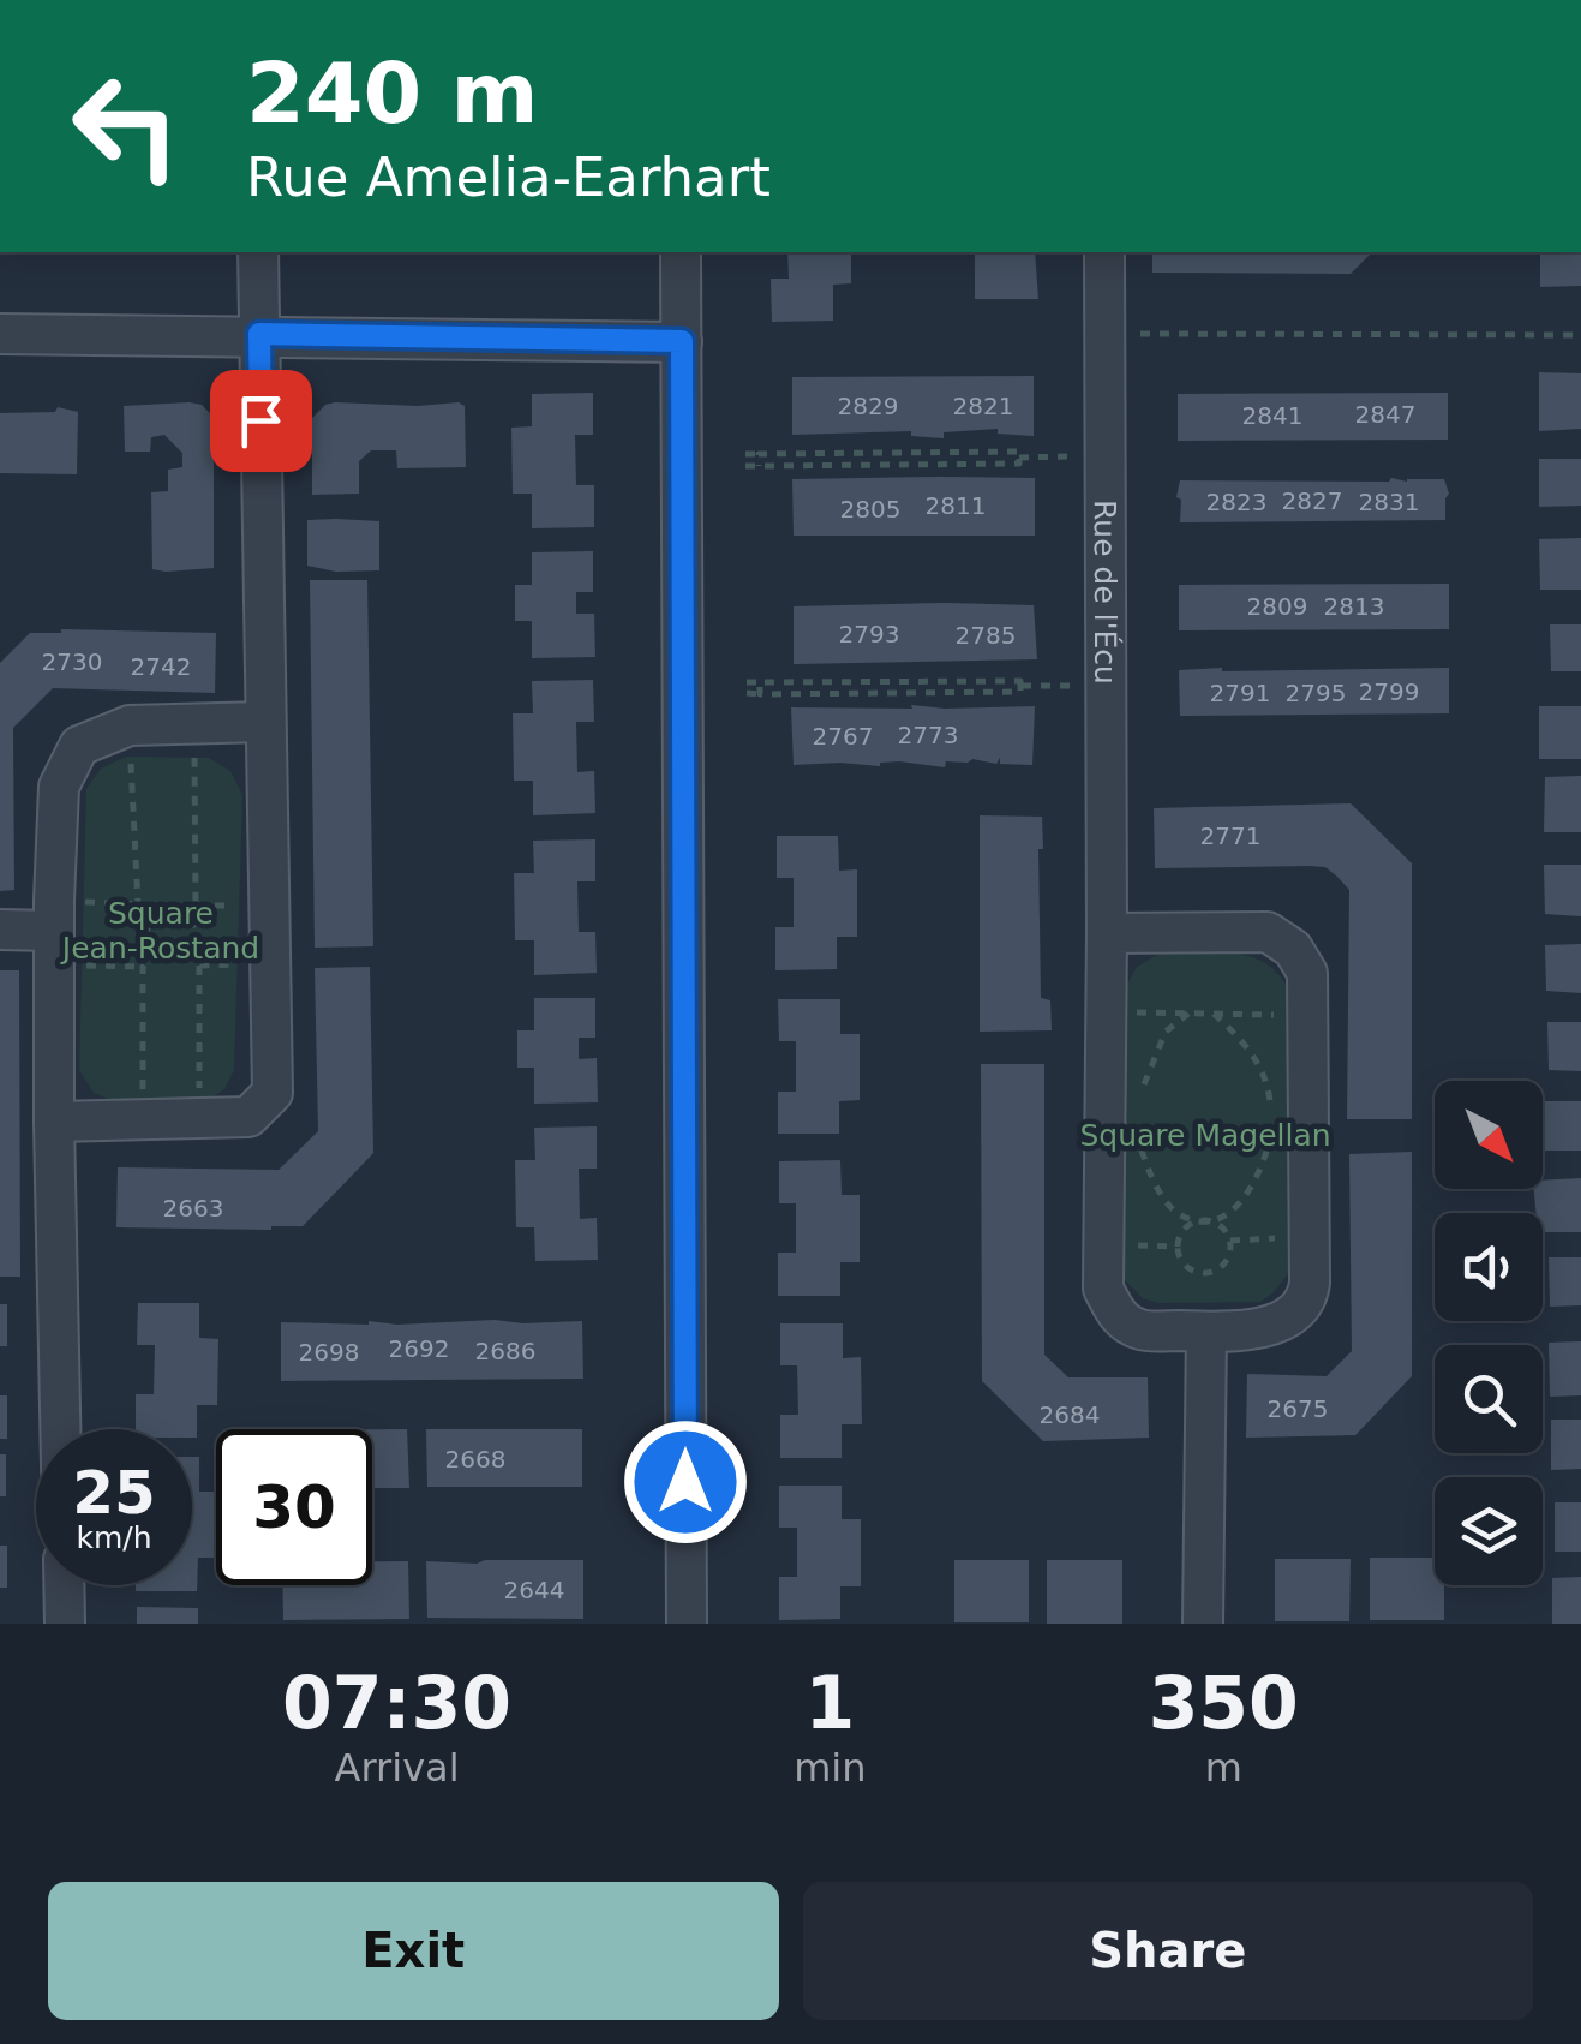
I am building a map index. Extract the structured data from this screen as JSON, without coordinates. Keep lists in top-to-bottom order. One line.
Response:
{"streets":{"street":["Rue de l'Écu"]},"parks":["Square Jean-Rostand","Square Magellan"],"house_numbers":["2829","2821","2847","2841","2827","2823","2831","2811","2805","2809","2813","2793","2785","2730","2742","2799","2791","2795","2773","2767","2771","2663","2692","2686","2698","2675","2684","2668","2644"],"north":"bottom right","page":{"turn":["240 m","Rue Amelia-Earhart"],"speed":"25 km/h","limit":"30","eta":["07:30","Arrival","1","min","350","m"],"buttons":["Exit","Share"]}}
